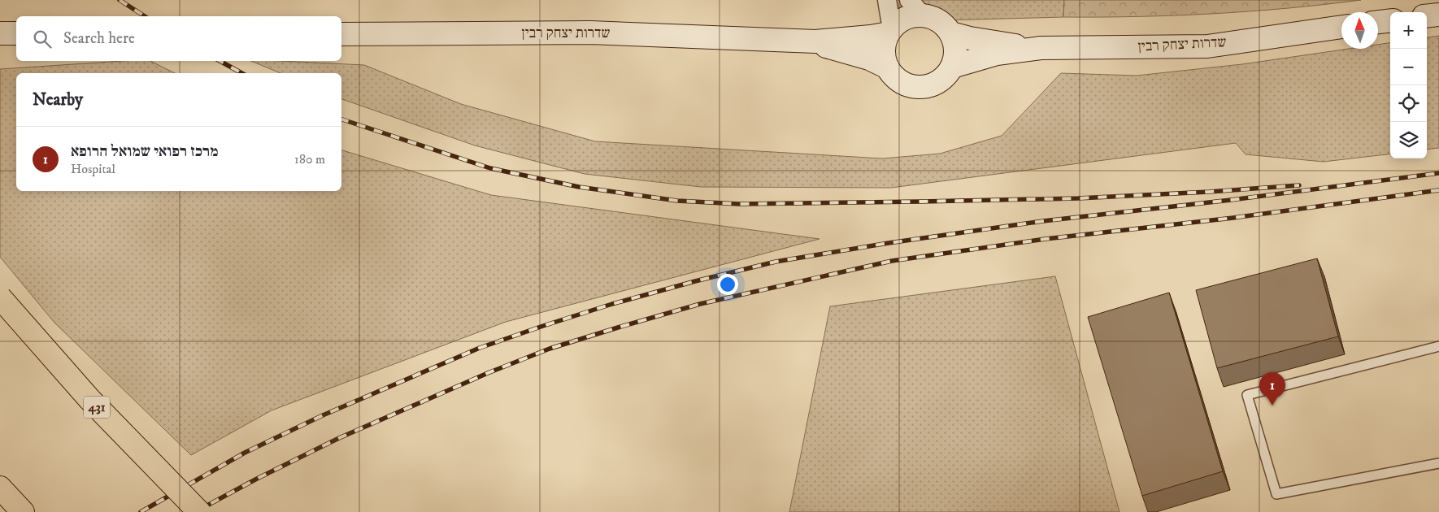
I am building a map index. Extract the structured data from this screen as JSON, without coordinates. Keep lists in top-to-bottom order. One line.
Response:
{"streets":{"highway":["431"],"main road":["שדרות יצחק רבין"]},"north":"top","page":{"map_buttons":["+","−"],"search":"Search here","heading":"Nearby","list":[{"mark":"1","name":"מרכז רפואי שמואל הרופא","note":"Hospital","value":"180 m"}],"pins":"1"}}
